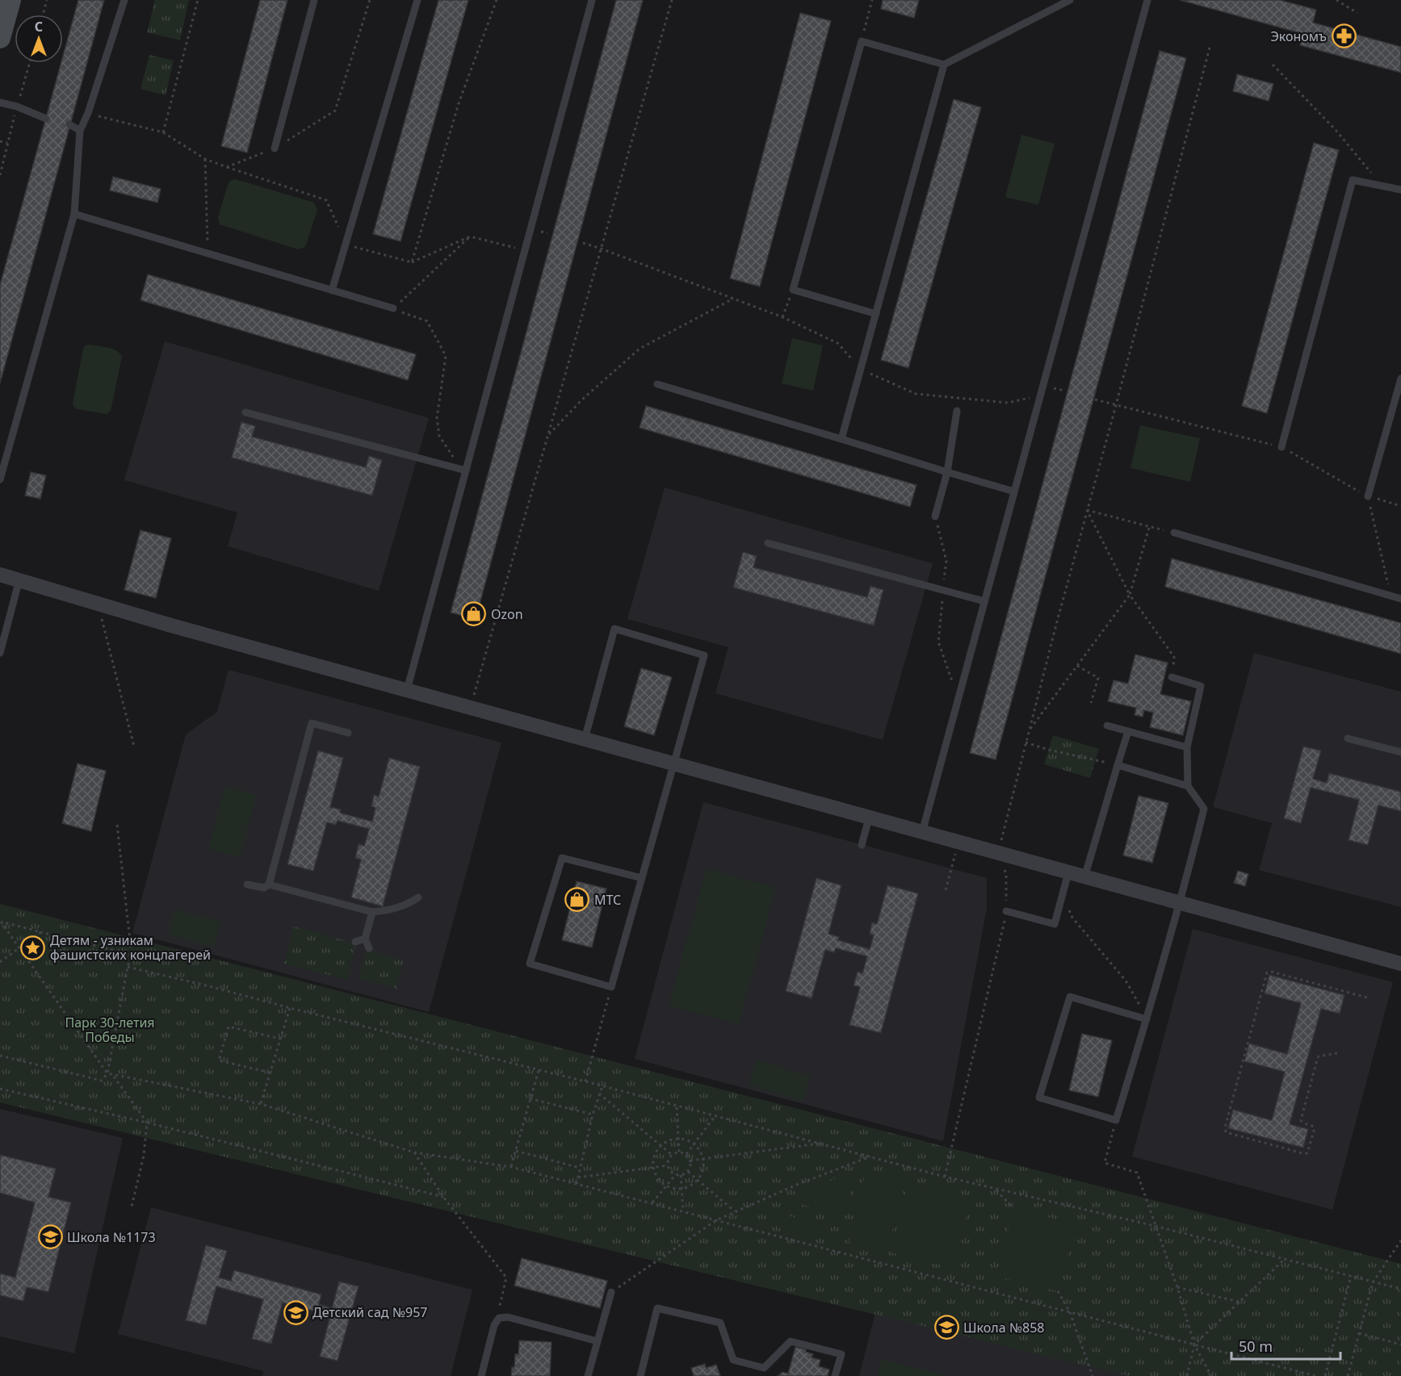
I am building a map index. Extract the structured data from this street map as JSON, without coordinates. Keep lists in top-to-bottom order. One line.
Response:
{"parks":["Парк 30-летия Победы"],"places":{"pharmacy":["Экономъ"],"shop":["Ozon","МТС"],"place":["Детям - узникам фашистских концлагерей"],"school or university":["Школа №1173","Детский сад №957","Школа №858"]},"scale_bar":"50 m","north":"top"}
